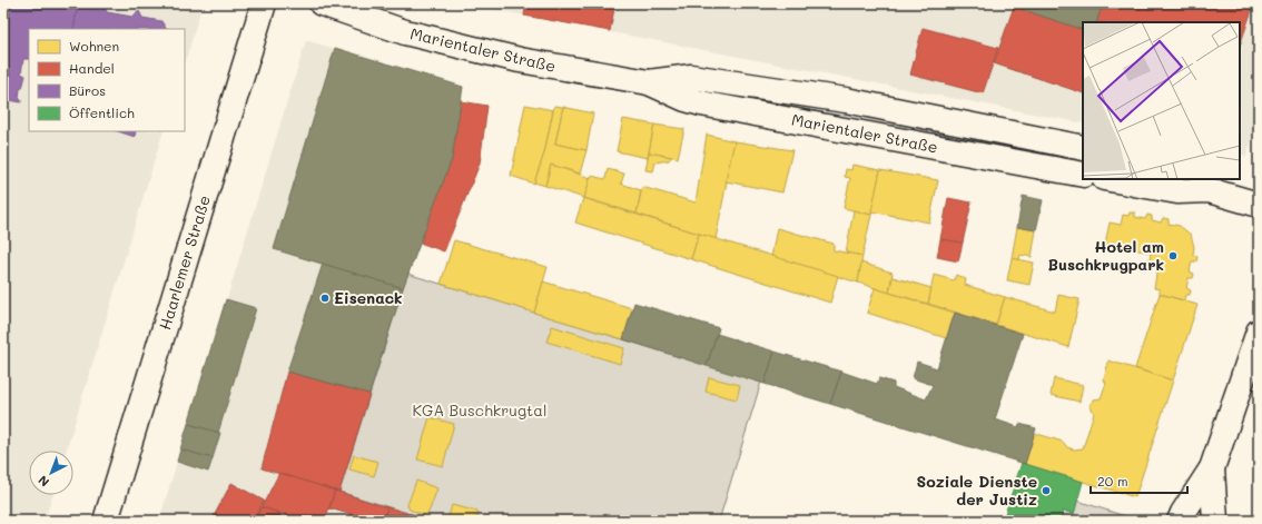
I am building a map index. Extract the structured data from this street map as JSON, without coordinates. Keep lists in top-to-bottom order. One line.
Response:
{"streets":{"street":["Marientaler Straße","Haarlemer Straße"]},"parks":["KGA Buschkrugtal"],"places":["Hotel am Buschkrugpark","Eisenack","Soziale Dienste der Justiz"],"legend":["Wohnen","Handel","Büros","Öffentlich"],"scale_bar":"20 m","north":"bottom left"}
